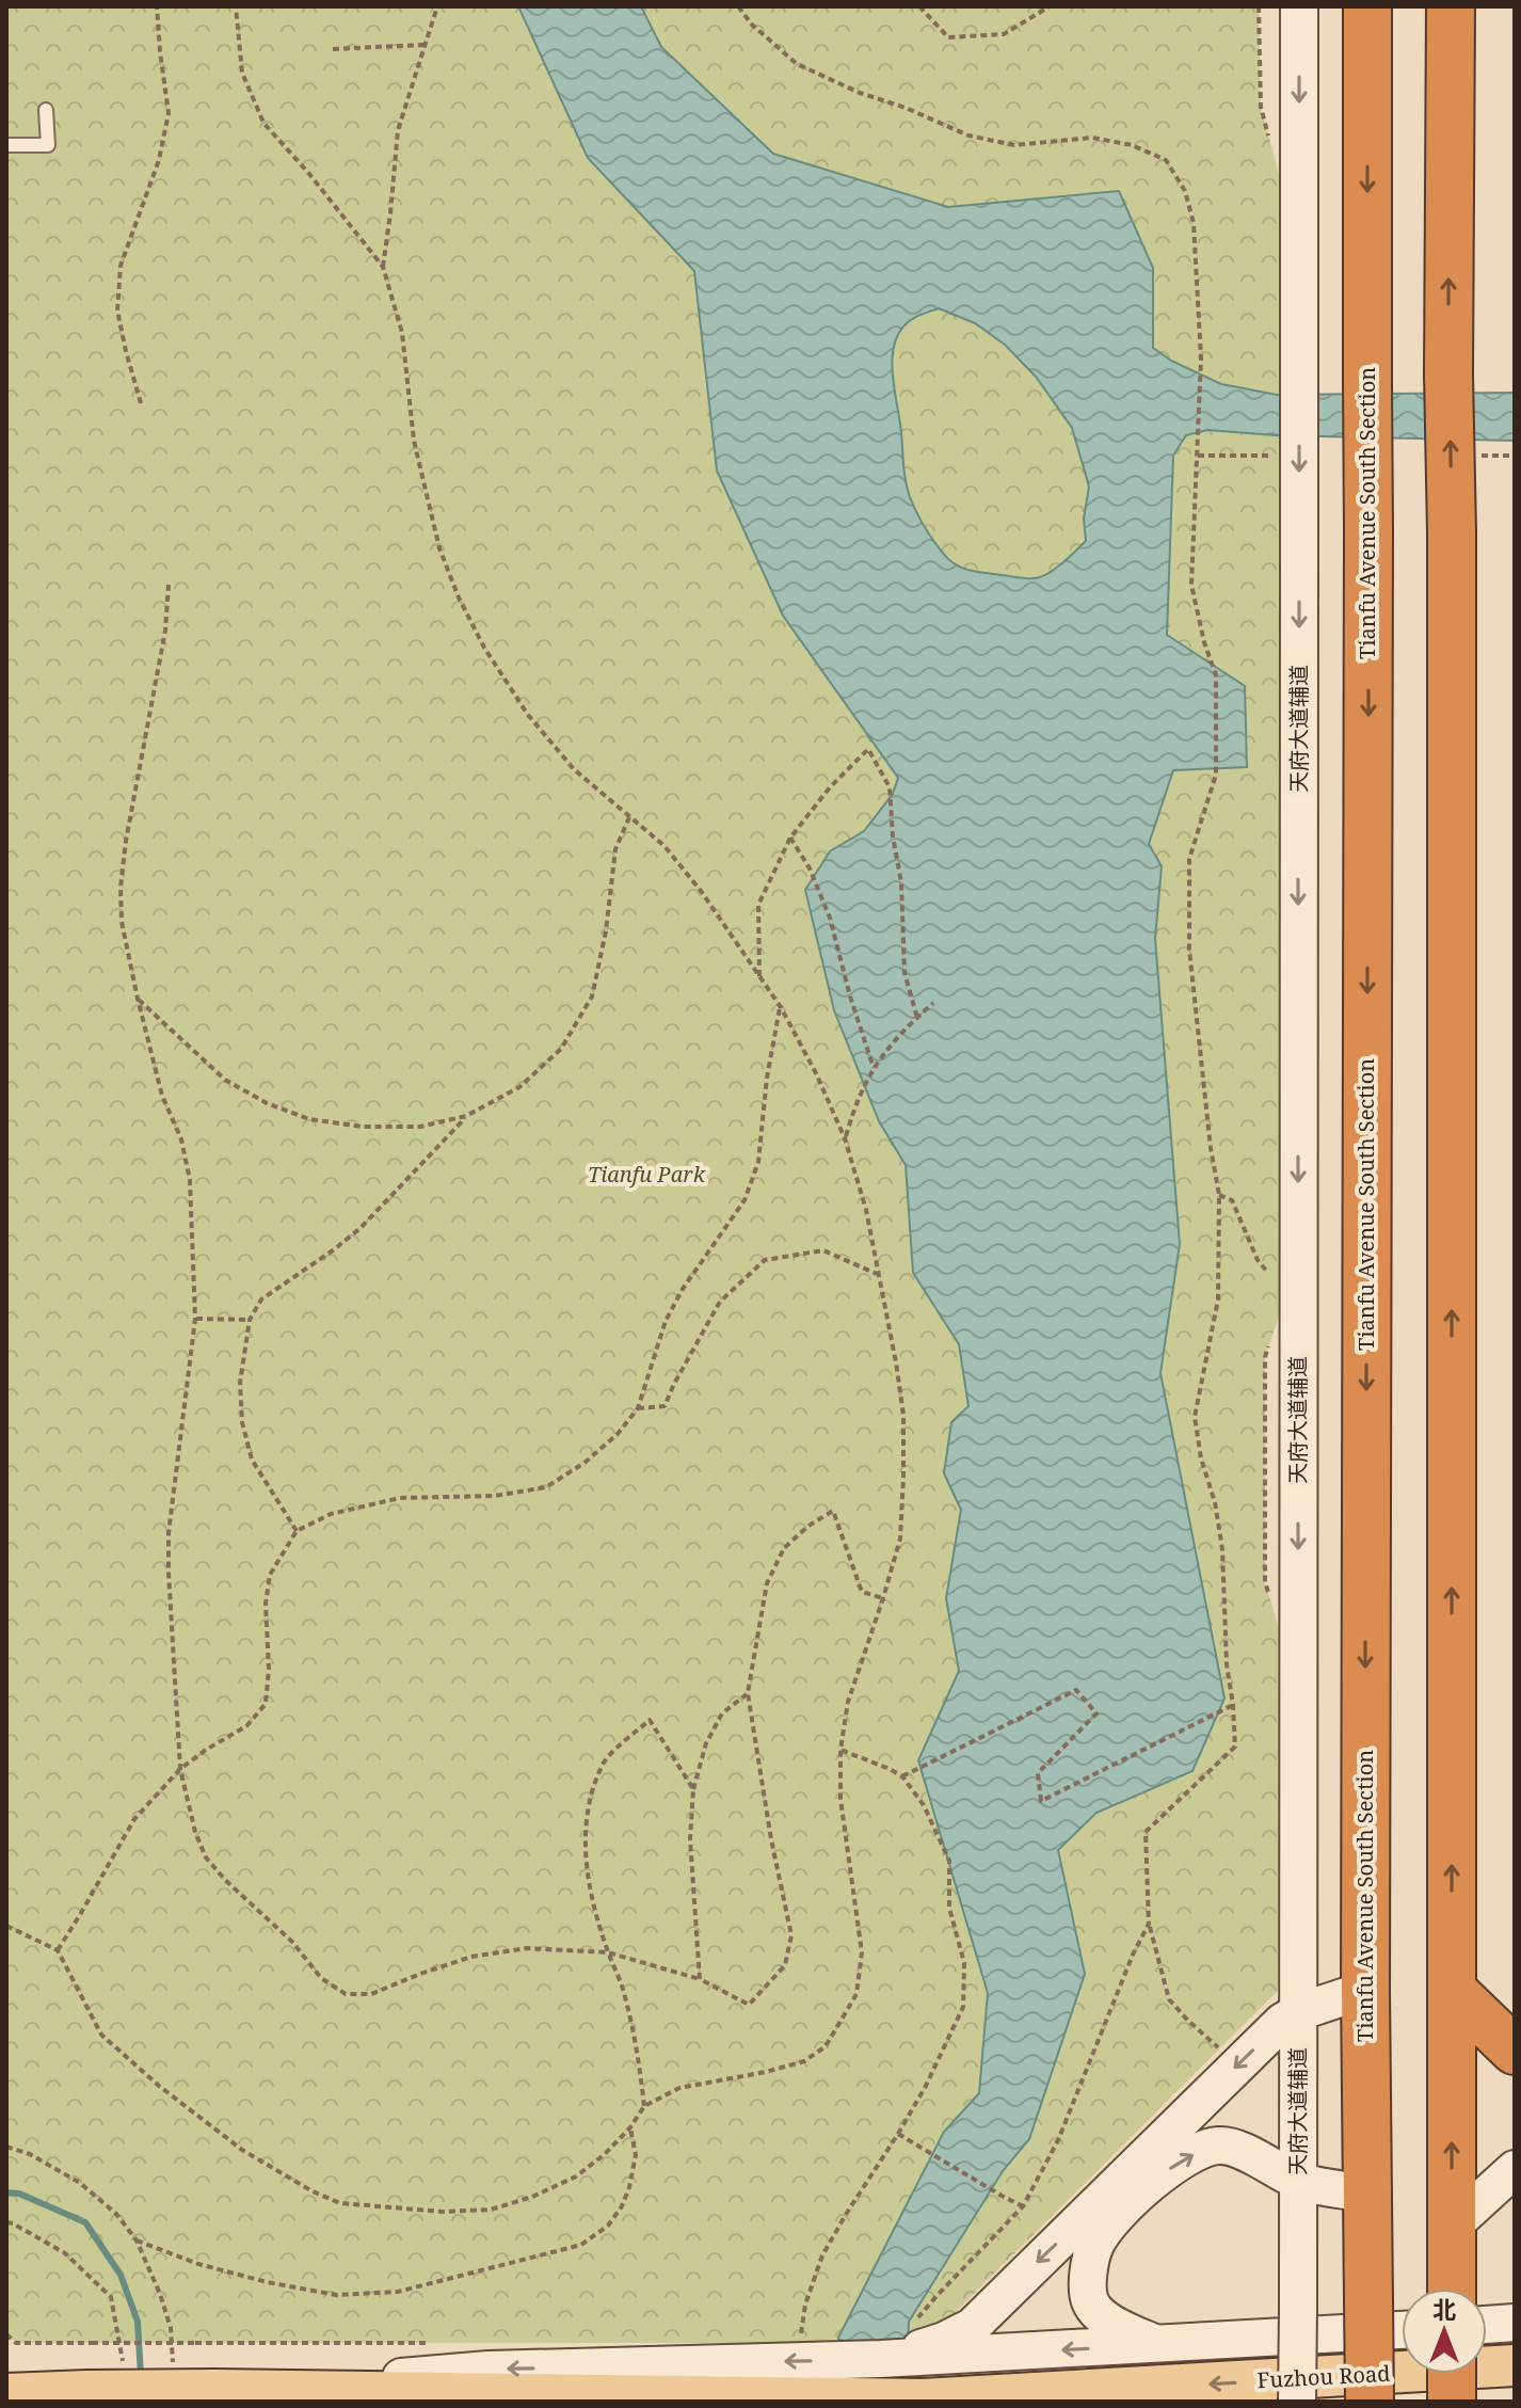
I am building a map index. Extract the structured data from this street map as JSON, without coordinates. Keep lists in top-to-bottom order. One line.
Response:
{"streets":{"highway":["Tianfu Avenue South Section"],"main road":["Fuzhou Road"],"street":["天府大道辅道"]},"one_way":["天府大道辅道","Fuzhou Road"],"parks":["Tianfu Park"],"north":"top"}
